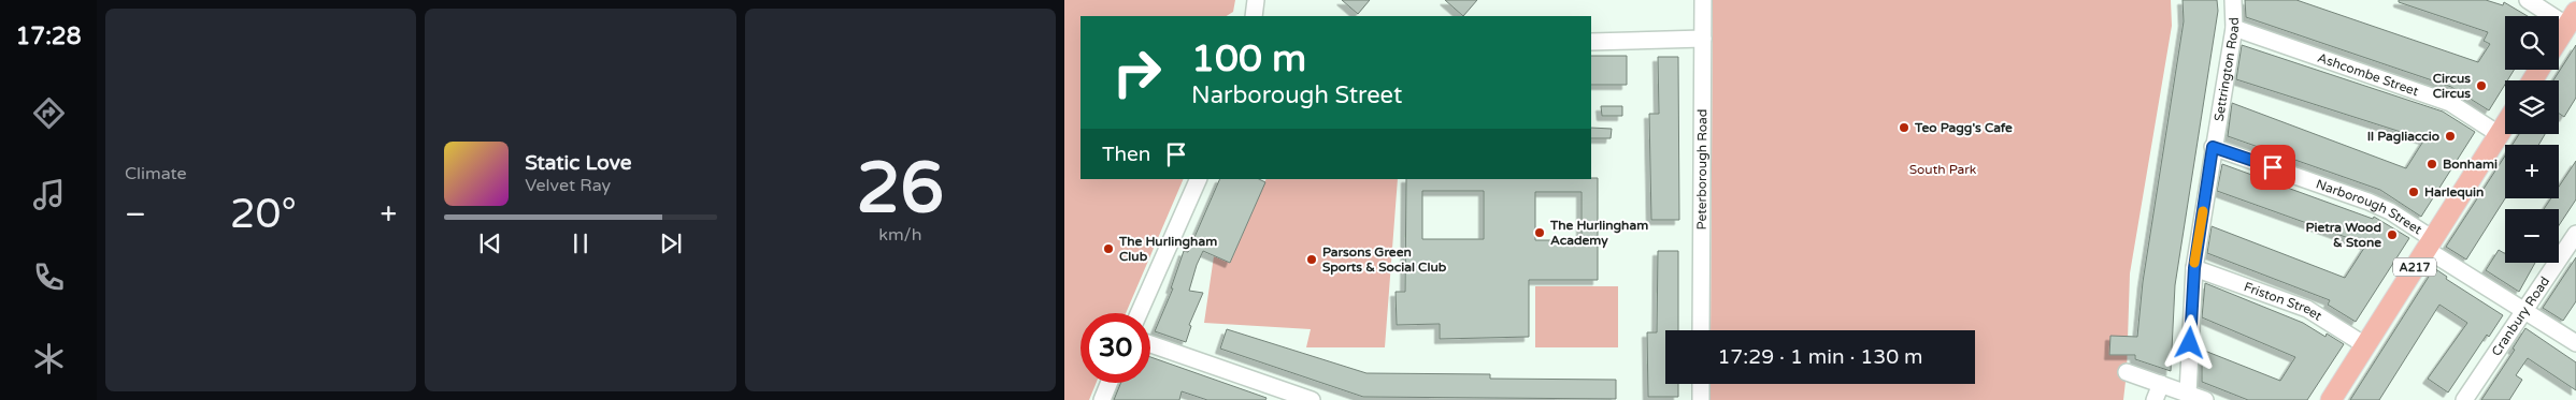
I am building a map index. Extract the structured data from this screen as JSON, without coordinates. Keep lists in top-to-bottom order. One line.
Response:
{"streets":{"main road":["A217"],"street":["Settrington Road","Ashcombe Street","Peterborough Road","Narborough Street","Friston Street","Cranbury Road"]},"crossings":[["Settrington Road","Ashcombe Street"],["Settrington Road","Narborough Street"],["Settrington Road","Friston Street"],["Ashcombe Street","A217"],["Narborough Street","A217"],["Narborough Street","Cranbury Road"],["A217","Friston Street"]],"parks":["South Park"],"places":["Circus Circus","Teo Pagg's Cafe","Il Pagliaccio","Bonhami","Harlequin","The Hurlingham Academy","Pietra Wood & Stone","The Hurlingham Club","Parsons Green Sports & Social Club"],"page":{"tabs":"17:28","tile":["Climate",["26","km/h"]],"map_buttons":["+","−"],"turn":["100 m","Narborough Street"],"then":"Then","song":["Static Love","Velvet Ray"],"heat":["−","20°","+"],"limit":"30","trip":"17:29 · 1 min · 130 m"}}
